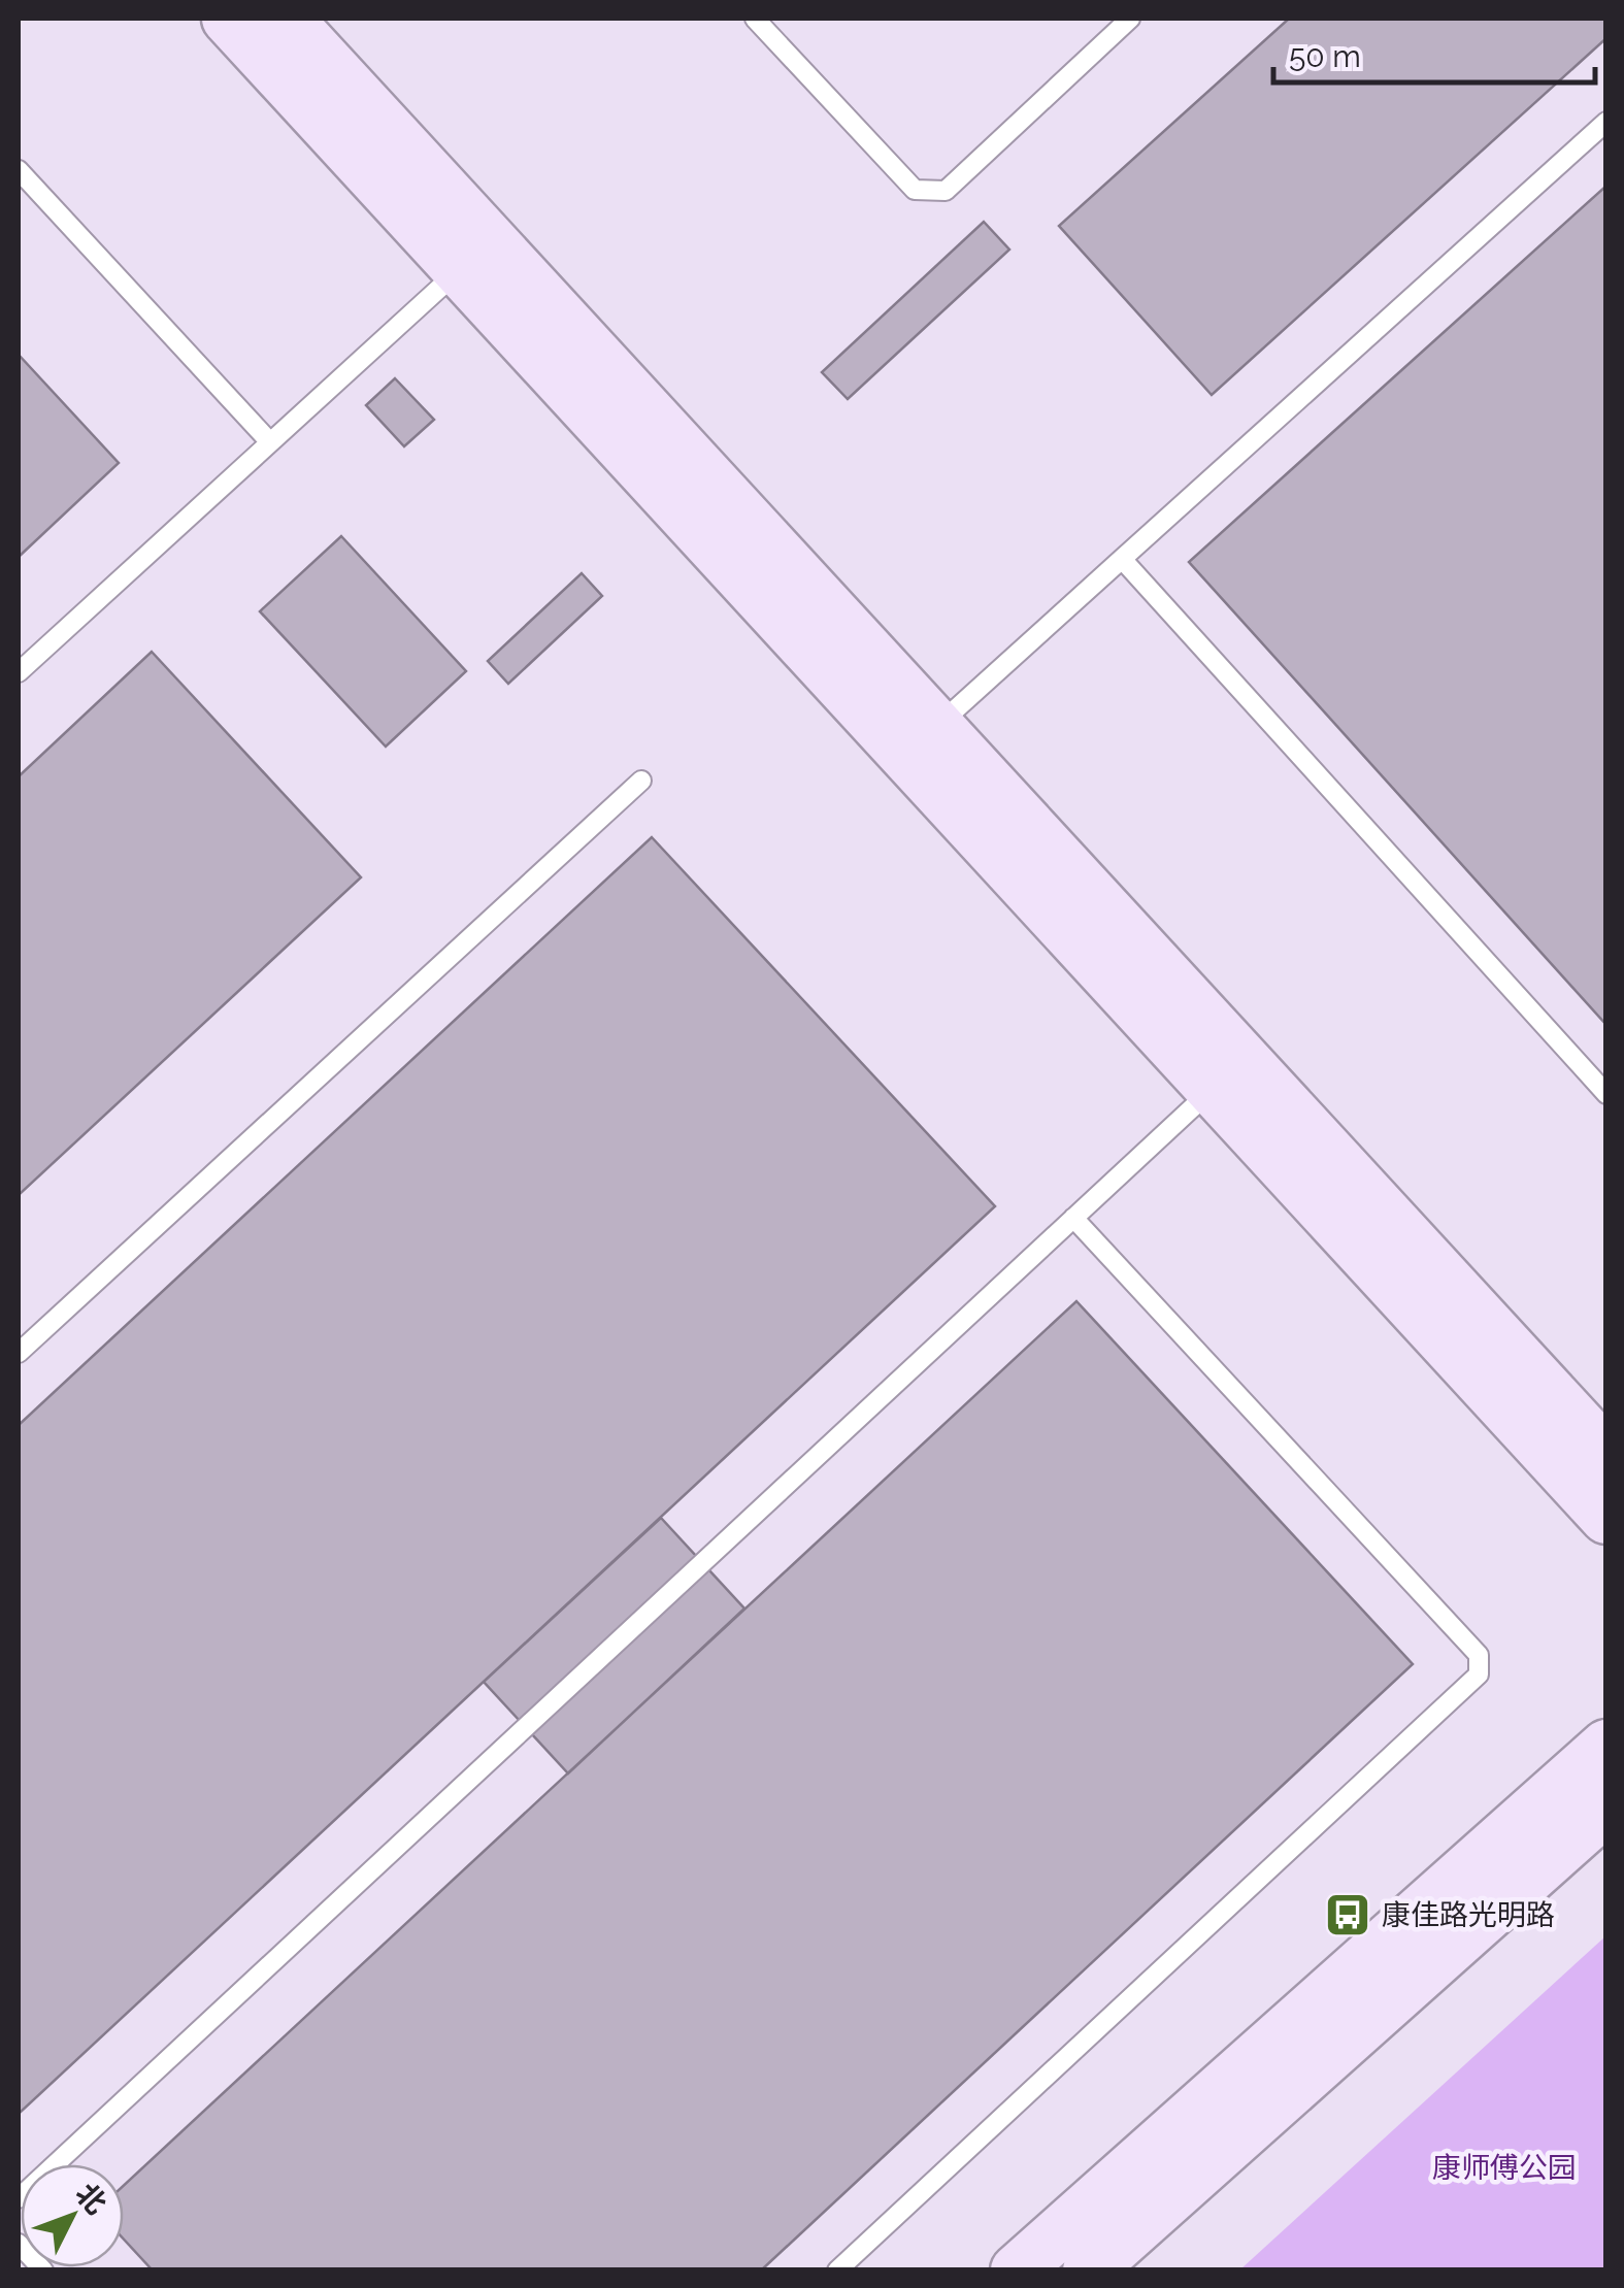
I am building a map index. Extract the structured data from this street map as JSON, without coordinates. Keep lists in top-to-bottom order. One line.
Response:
{"parks":["康师傅公园"],"places":{"bus stop":["康佳路光明路"]},"scale_bar":"50 m","north":"top right"}
